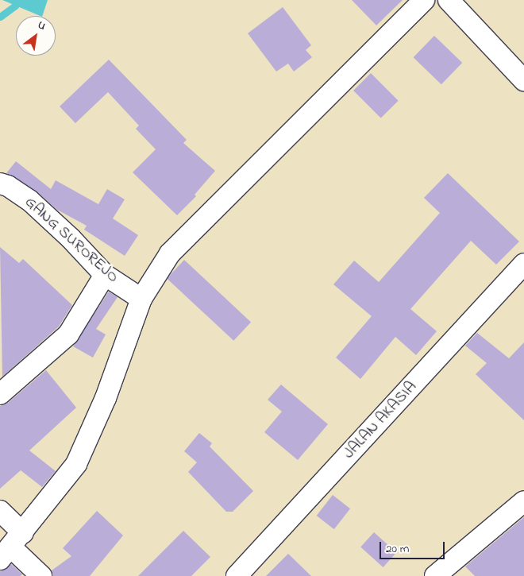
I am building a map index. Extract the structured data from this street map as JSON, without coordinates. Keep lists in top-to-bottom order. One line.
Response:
{"streets":{"street":["GANG SUROREJO","JALAN AKASIA"]},"scale_bar":"20 m","north":"top right"}
